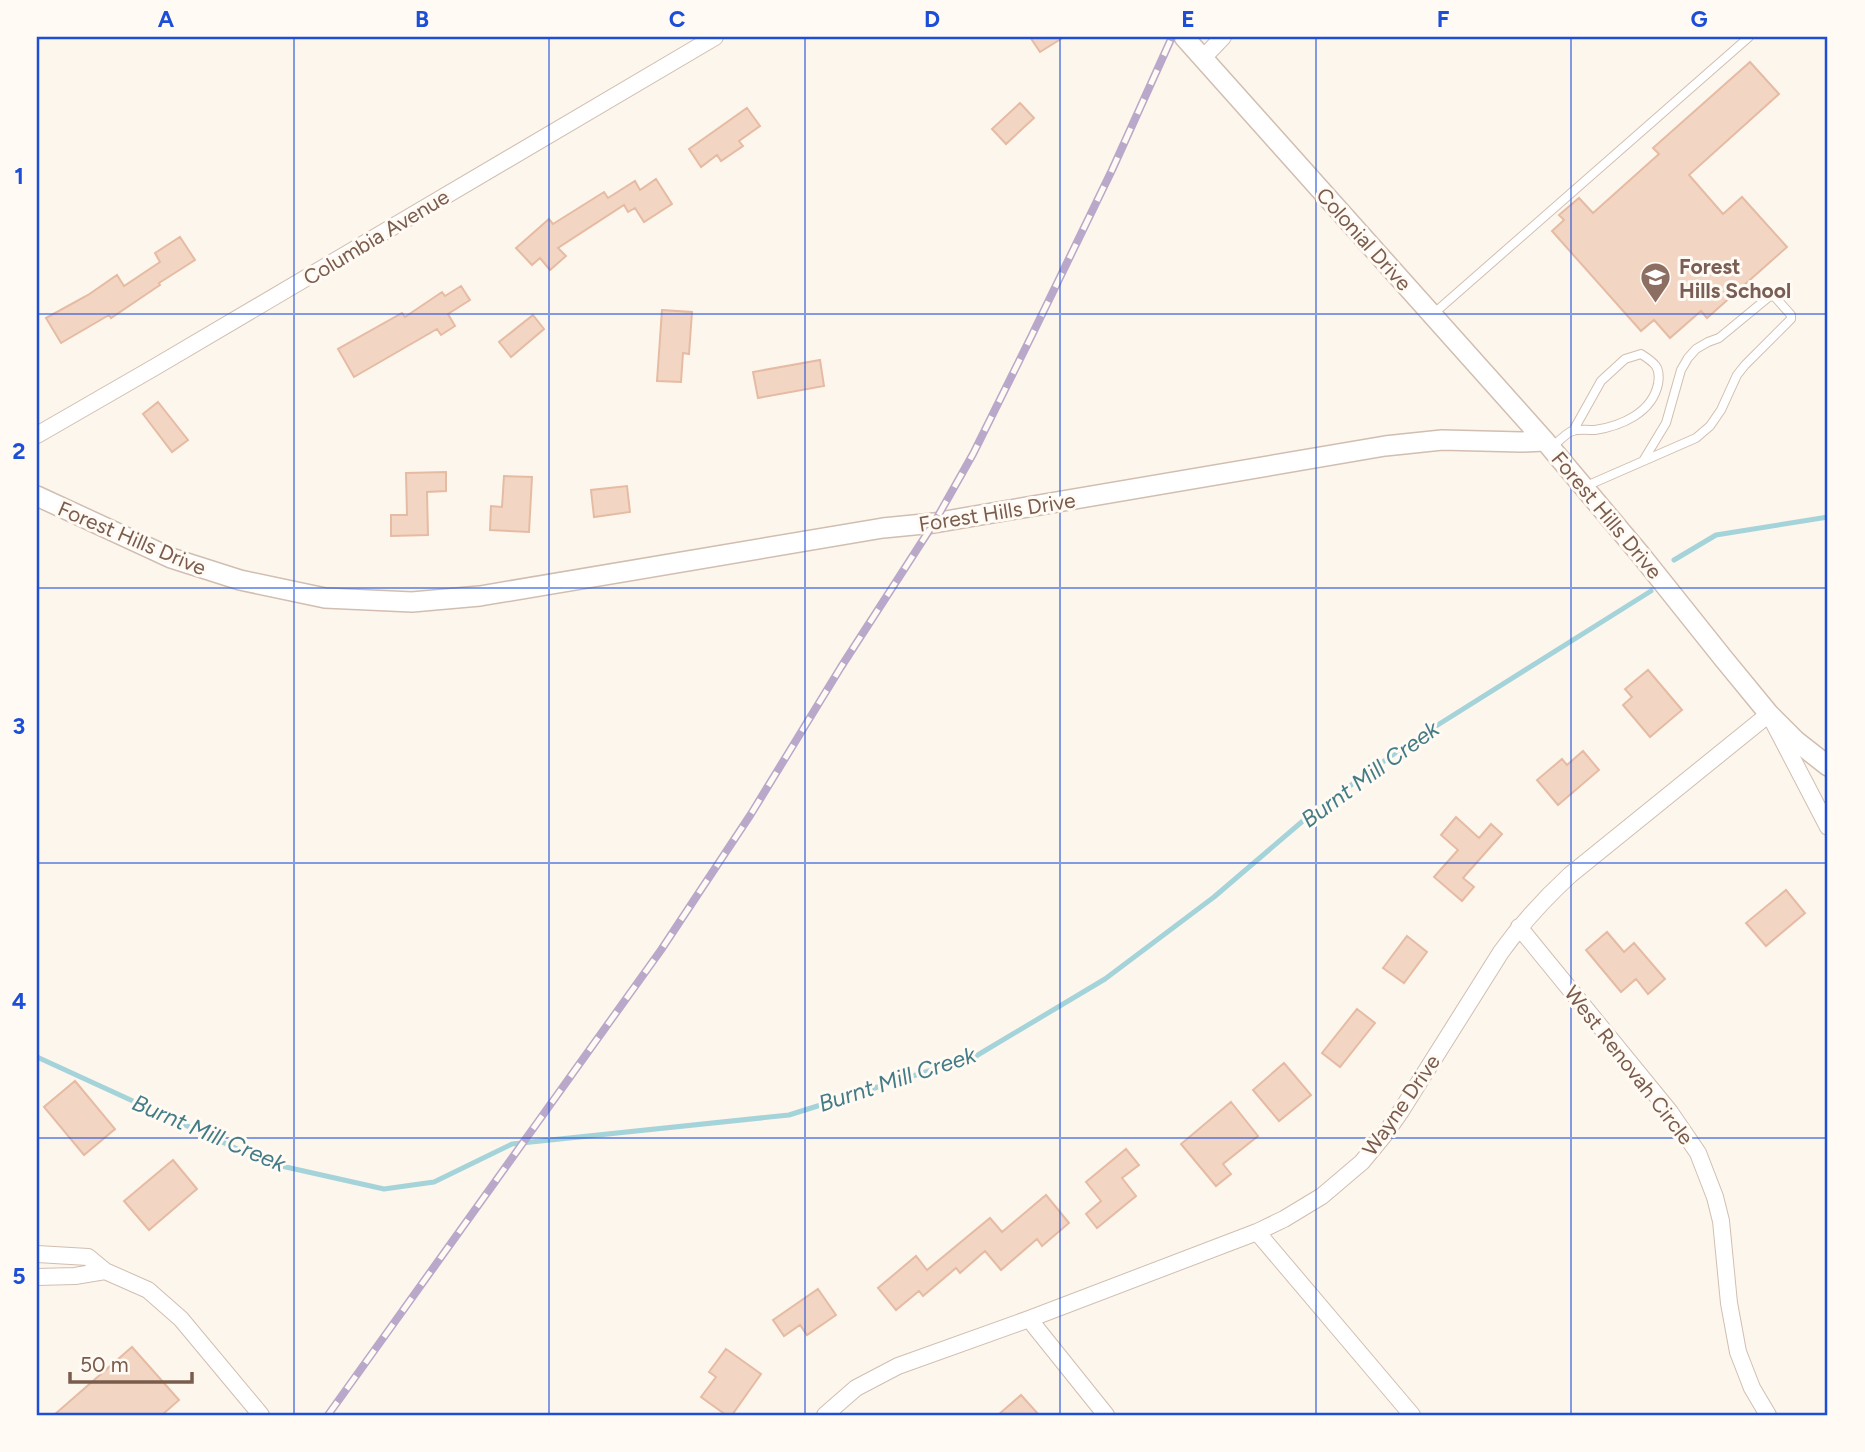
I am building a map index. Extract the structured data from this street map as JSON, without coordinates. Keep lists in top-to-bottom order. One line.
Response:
{"streets":{"street":["Columbia Avenue","Colonial Drive","Forest Hills Drive","West Renovah Circle","Wayne Drive"]},"crossings":[["Colonial Drive","Forest Hills Drive"],["Forest Hills Drive","Wayne Drive"],["West Renovah Circle","Wayne Drive"]],"water":["Burnt Mill Creek"],"places":{"school or university":["Forest Hills School"]},"scale_bar":"50 m","grid":{"columns":["A","B","C","D","E","F","G"],"rows":["1","2","3","4","5"]}}
